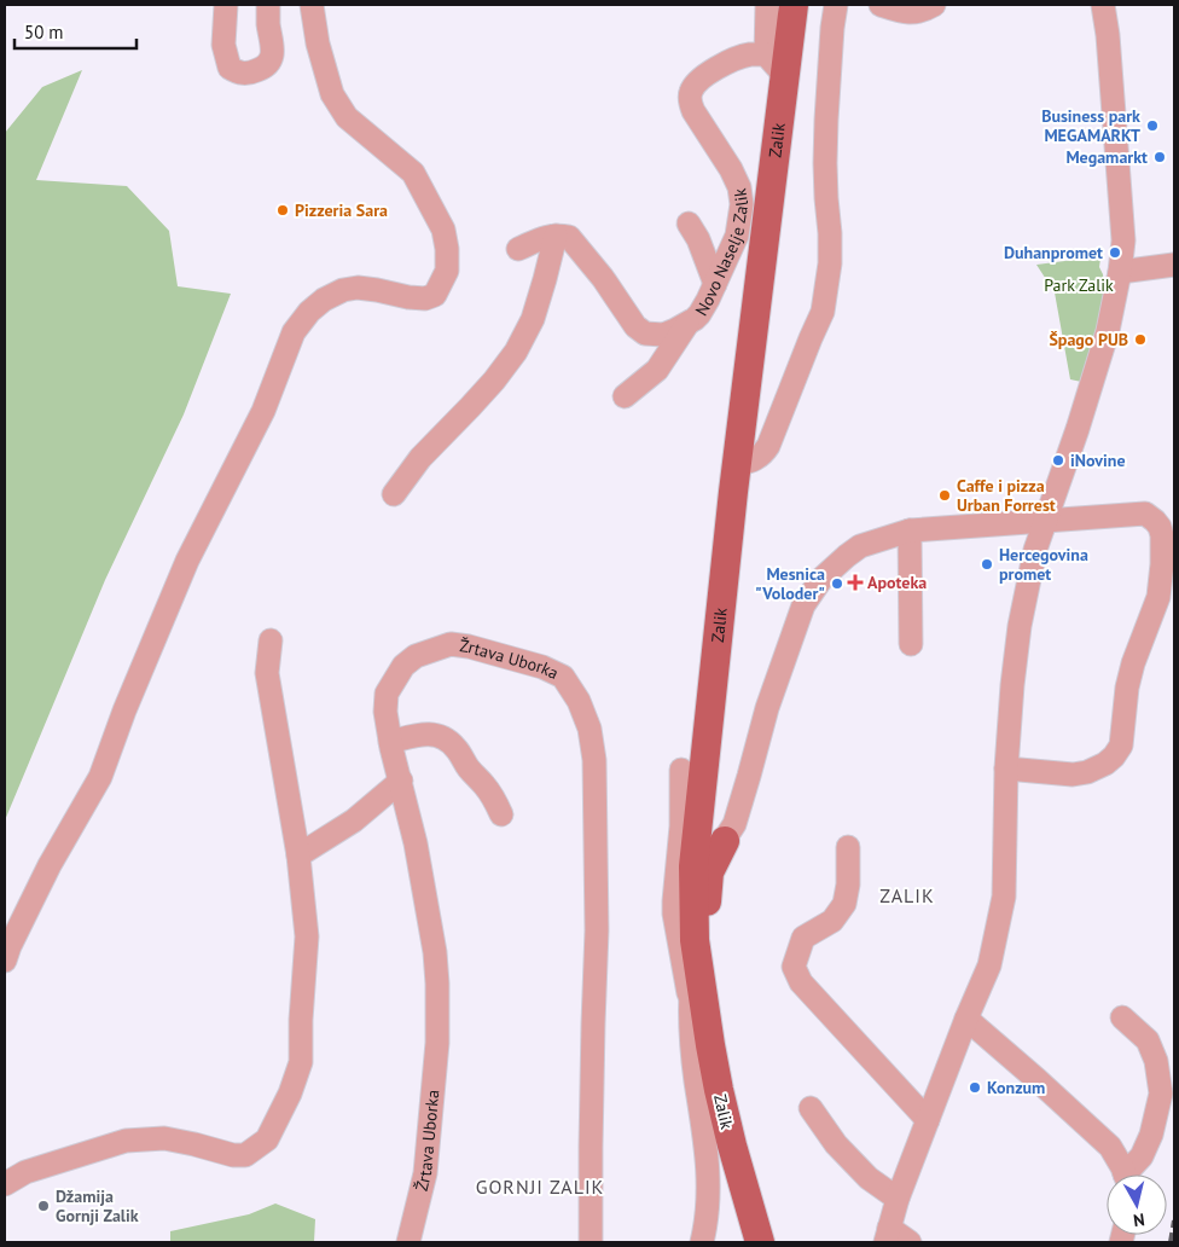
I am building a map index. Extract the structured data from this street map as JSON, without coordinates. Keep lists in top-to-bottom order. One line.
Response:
{"streets":{"main road":["Zalik"],"street":["Novo Naselje Zalik","Žrtava Uborka"]},"districts":["ZALIK","GORNJI ZALIK"],"parks":["Park Zalik"],"places":{"other":["Business park MEGAMARKT","Megamarkt","Pizzeria Sara","Duhanpromet","Špago PUB","iNovine","Caffe i pizza Urban Forrest","Hercegovina promet","Mesnica \"Voloder\"","Konzum","Džamija Gornji Zalik"],"health":["Apoteka"]},"scale_bar":"50 m","north":"bottom"}
